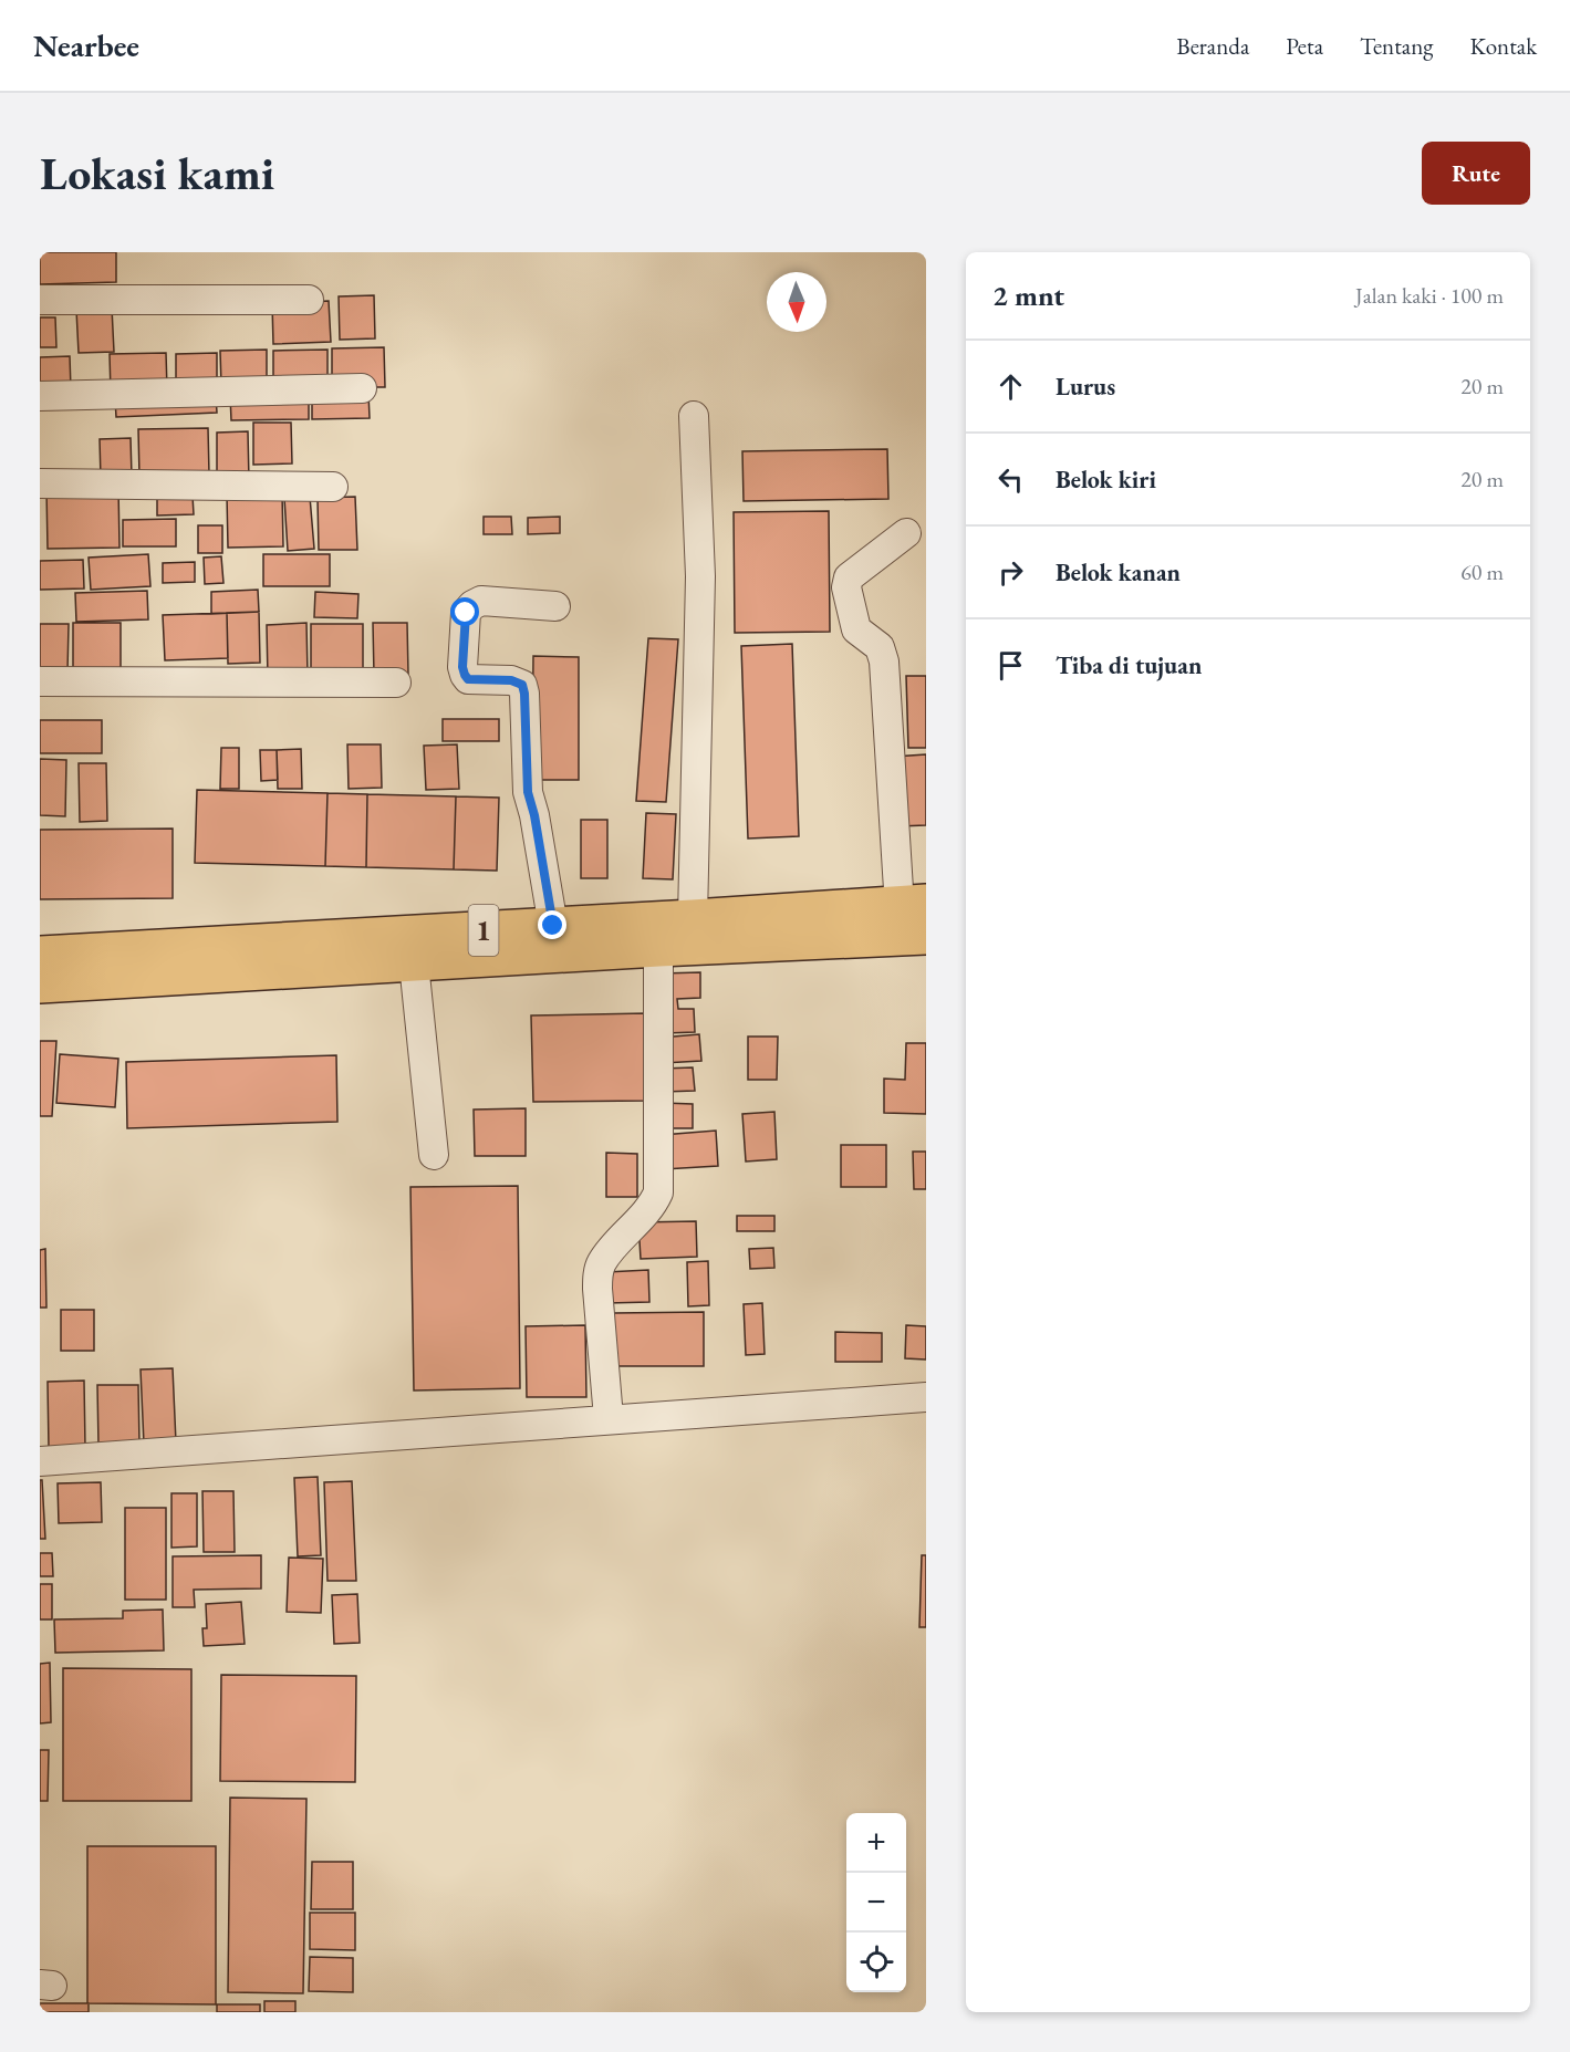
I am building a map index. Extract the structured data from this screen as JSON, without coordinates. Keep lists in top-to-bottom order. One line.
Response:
{"streets":{"highway":["1"]},"north":"bottom","page":{"header":"Nearbee","nav":["Beranda","Peta","Tentang","Kontak"],"buttons":"Rute","title":"Lokasi kami","heading":["2 mnt","Jalan kaki · 100 m"],"list":[["Lurus","20 m"],["Belok kiri","20 m"],["Belok kanan","60 m"],"Tiba di tujuan"],"map_buttons":["+","−"]}}
